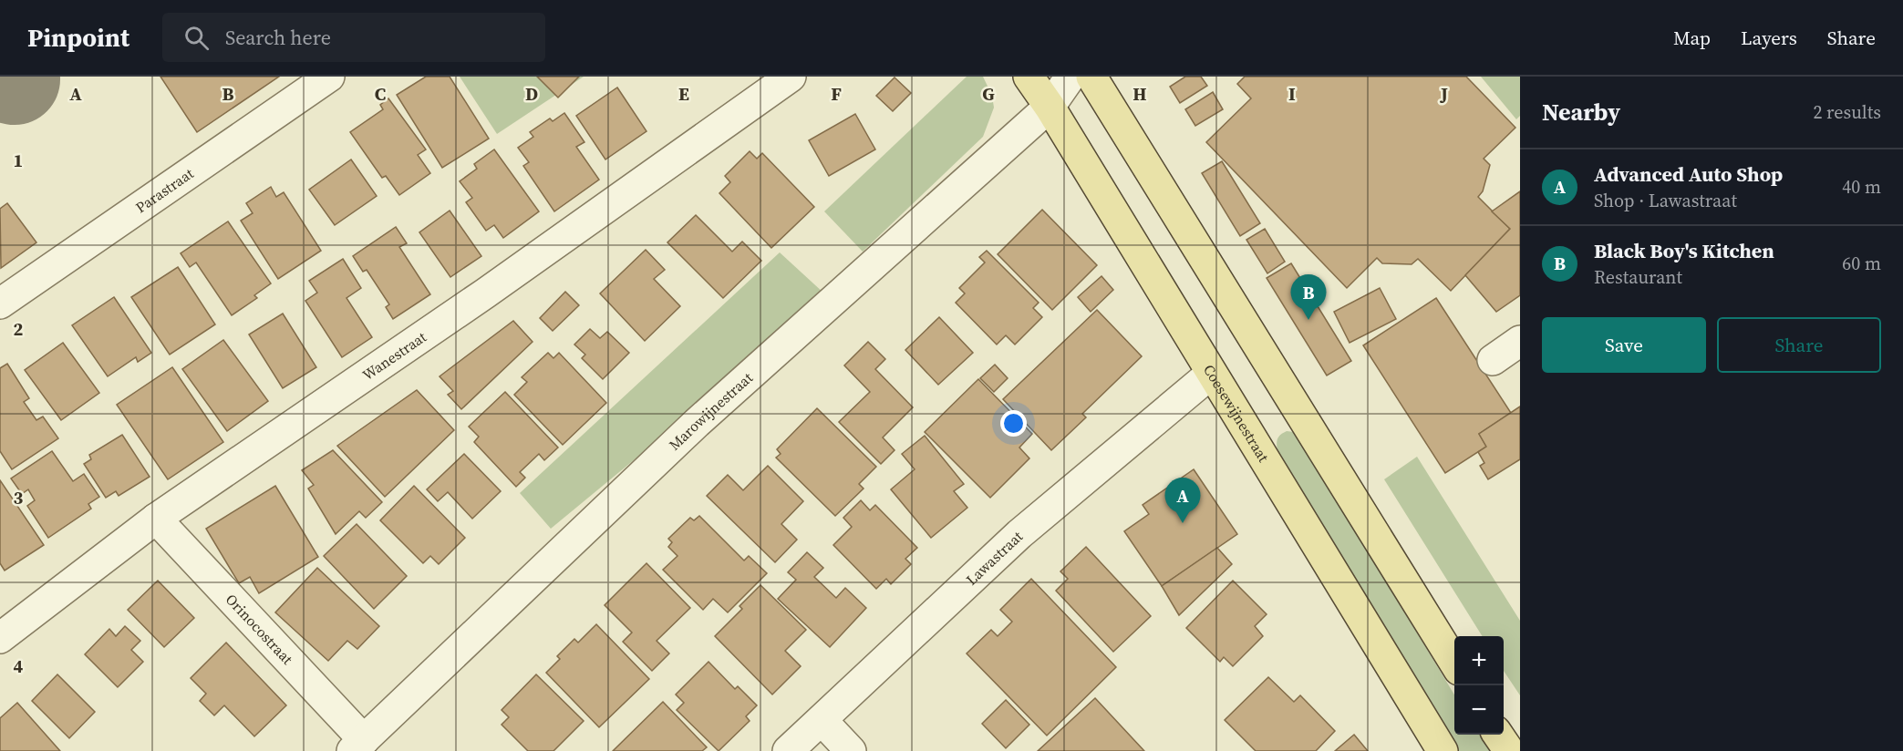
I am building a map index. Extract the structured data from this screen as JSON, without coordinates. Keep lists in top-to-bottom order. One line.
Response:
{"streets":{"main road":["Coesewijnestraat"],"street":["Parastraat","Wanestraat","Marowijnestraat","Lawastraat","Orinocostraat"]},"crossings":[["Wanestraat","Orinocostraat"],["Marowijnestraat","Coesewijnestraat"],["Marowijnestraat","Orinocostraat"],["Coesewijnestraat","Lawastraat"]],"page":{"header":"Pinpoint","search":"Search here","nav":["Map","Layers","Share"],"heading":["Nearby","2 results"],"list":[{"mark":"A","name":"Advanced Auto Shop","note":"Shop · Lawastraat","value":"40 m"},{"mark":"B","name":"Black Boy's Kitchen","note":"Restaurant","value":"60 m"}],"pins":["B","A"],"buttons":["Save","Share"],"map_buttons":["+","−"]},"grid":{"columns":["A","B","C","D","E","F","G","H","I","J"],"rows":["1","2","3","4"]}}
